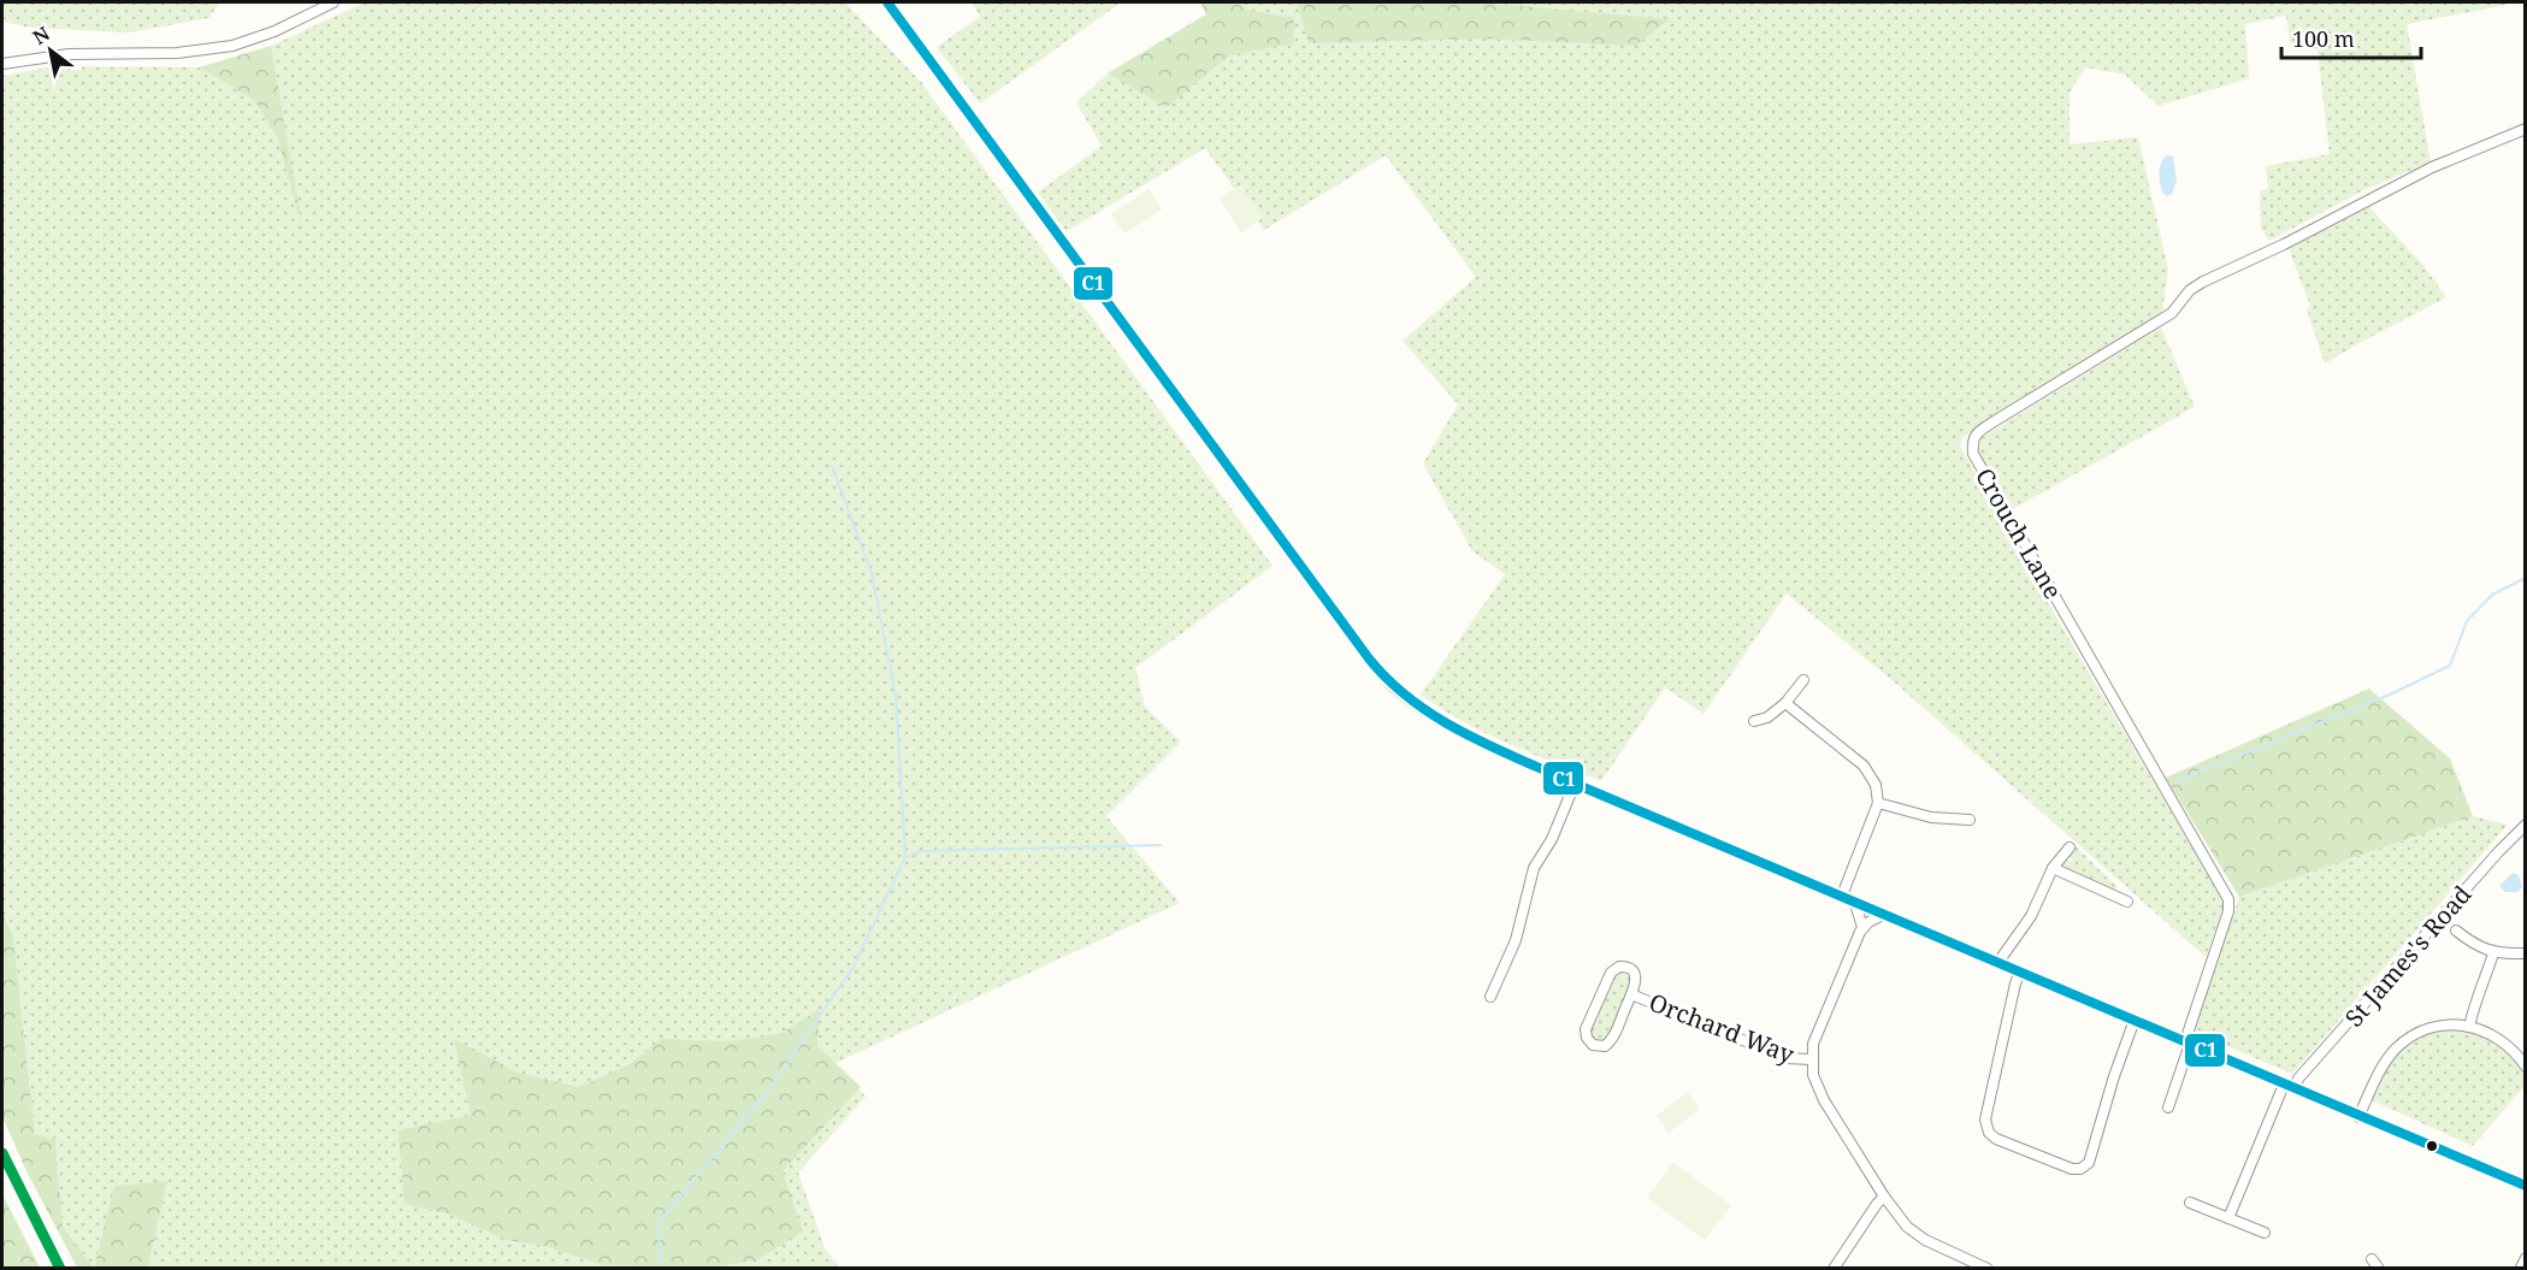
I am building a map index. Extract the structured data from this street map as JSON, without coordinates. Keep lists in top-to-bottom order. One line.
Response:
{"streets":{"street":["Crouch Lane","St James's Road","Orchard Way"]},"lines":["transit line C1"],"scale_bar":"100 m","north":"top left"}
